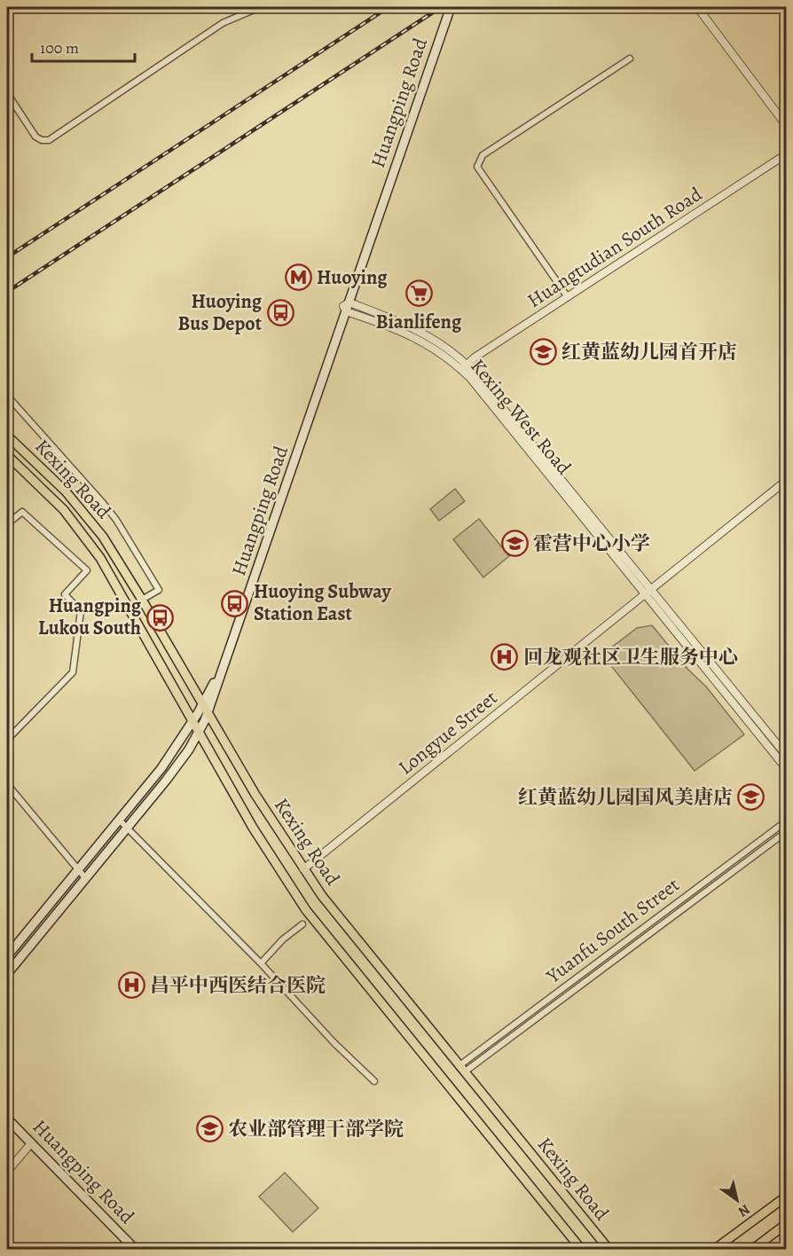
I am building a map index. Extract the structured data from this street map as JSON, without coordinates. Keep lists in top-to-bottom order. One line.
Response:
{"streets":{"main road":["Huangping Road","Kexing Road"],"street":["Huangtudian South Road","Kexing West Road","Longyue Street","Yuanfu South Street"]},"crossings":[["Huangping Road","Kexing West Road"],["Huangping Road","Kexing Road"],["Huangtudian South Road","Kexing West Road"],["Kexing West Road","Longyue Street"],["Kexing Road","Longyue Street"],["Kexing Road","Yuanfu South Street"]],"places":{"metro station":["Huoying"],"supermarket":["Bianlifeng"],"bus stop":["Huoying Bus Depot","Huoying Subway Station East","Huangping Lukou South"],"school or university":["红黄蓝幼儿园首开店","霍营中心小学","红黄蓝幼儿园国风美唐店","农业部管理干部学院"],"hospital":["回龙观社区卫生服务中心","昌平中西医结合医院"]},"scale_bar":"100 m","north":"bottom right"}
